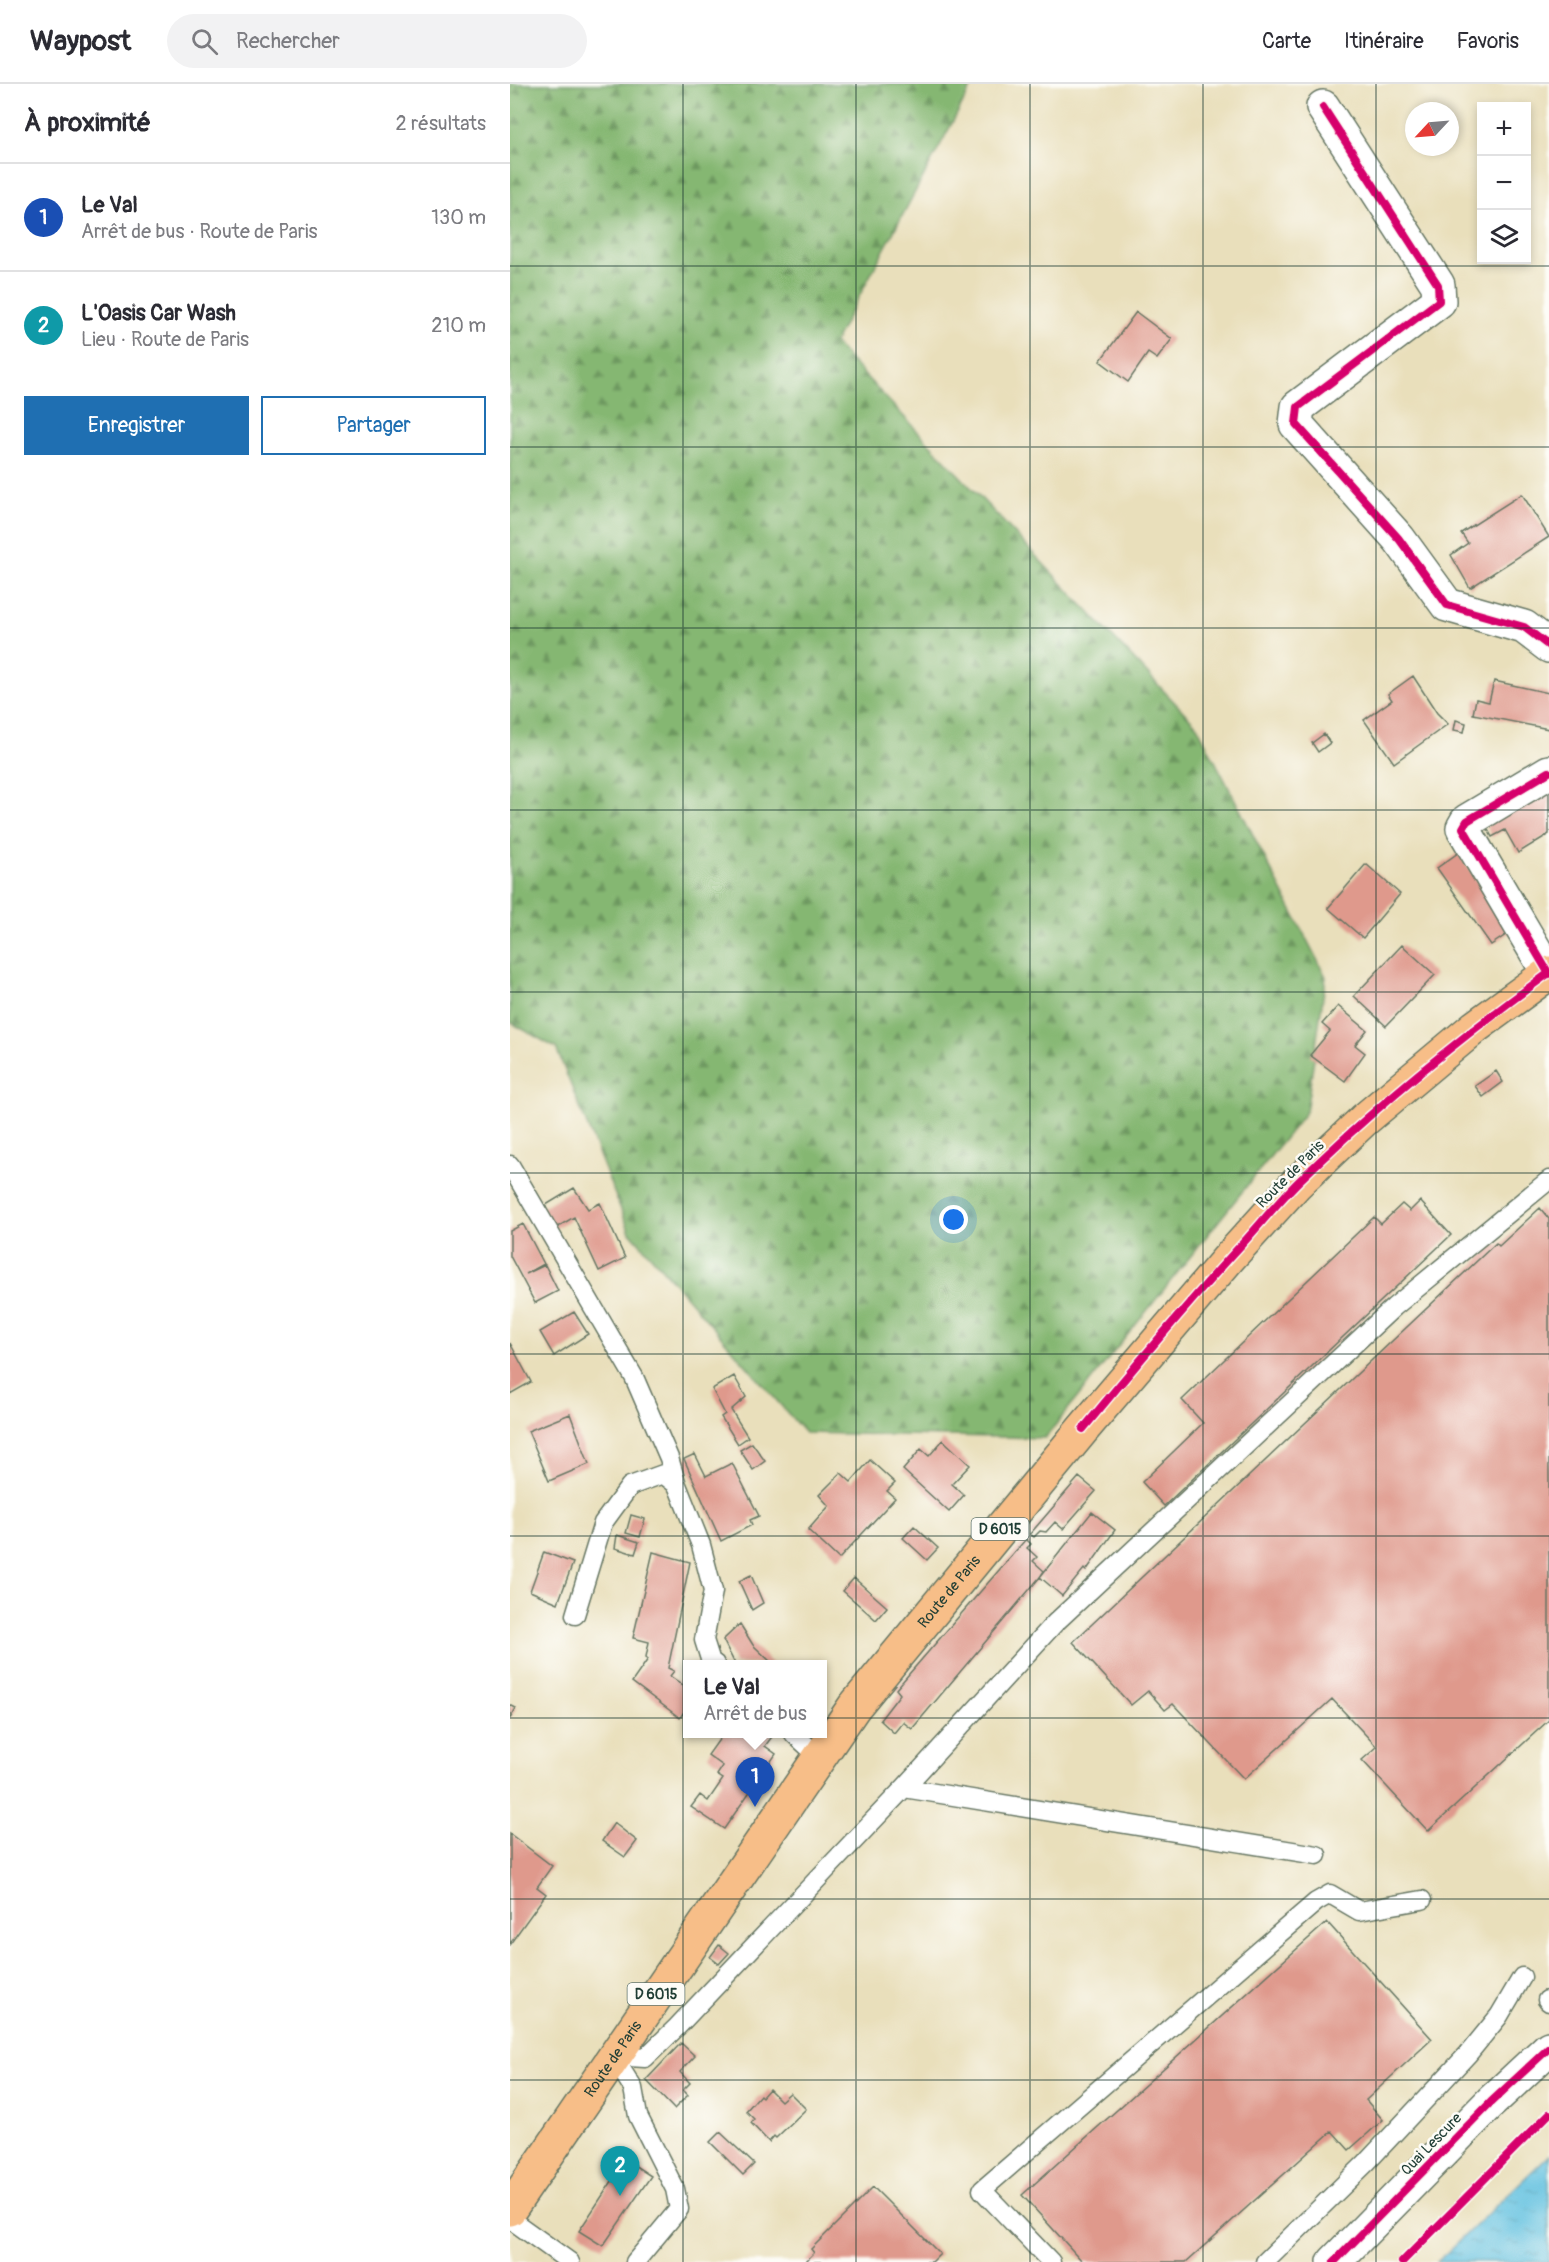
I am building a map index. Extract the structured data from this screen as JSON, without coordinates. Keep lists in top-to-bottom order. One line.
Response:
{"streets":{"main road":["Route de Paris","D 6015"],"street":["Quai Lescure"]},"north":"bottom left","page":{"header":"Waypost","search":"Rechercher","nav":["Carte","Itinéraire","Favoris"],"heading":["À proximité","2 résultats"],"map_buttons":["+","−"],"list":[{"mark":"1","name":"Le Val","note":"Arrêt de bus · Route de Paris","value":"130 m"},{"mark":"2","name":"L'Oasis Car Wash","note":"Lieu · Route de Paris","value":"210 m"}],"buttons":["Enregistrer","Partager"],"popup":["Le Val","Arrêt de bus"],"pins":["1","2"]}}
